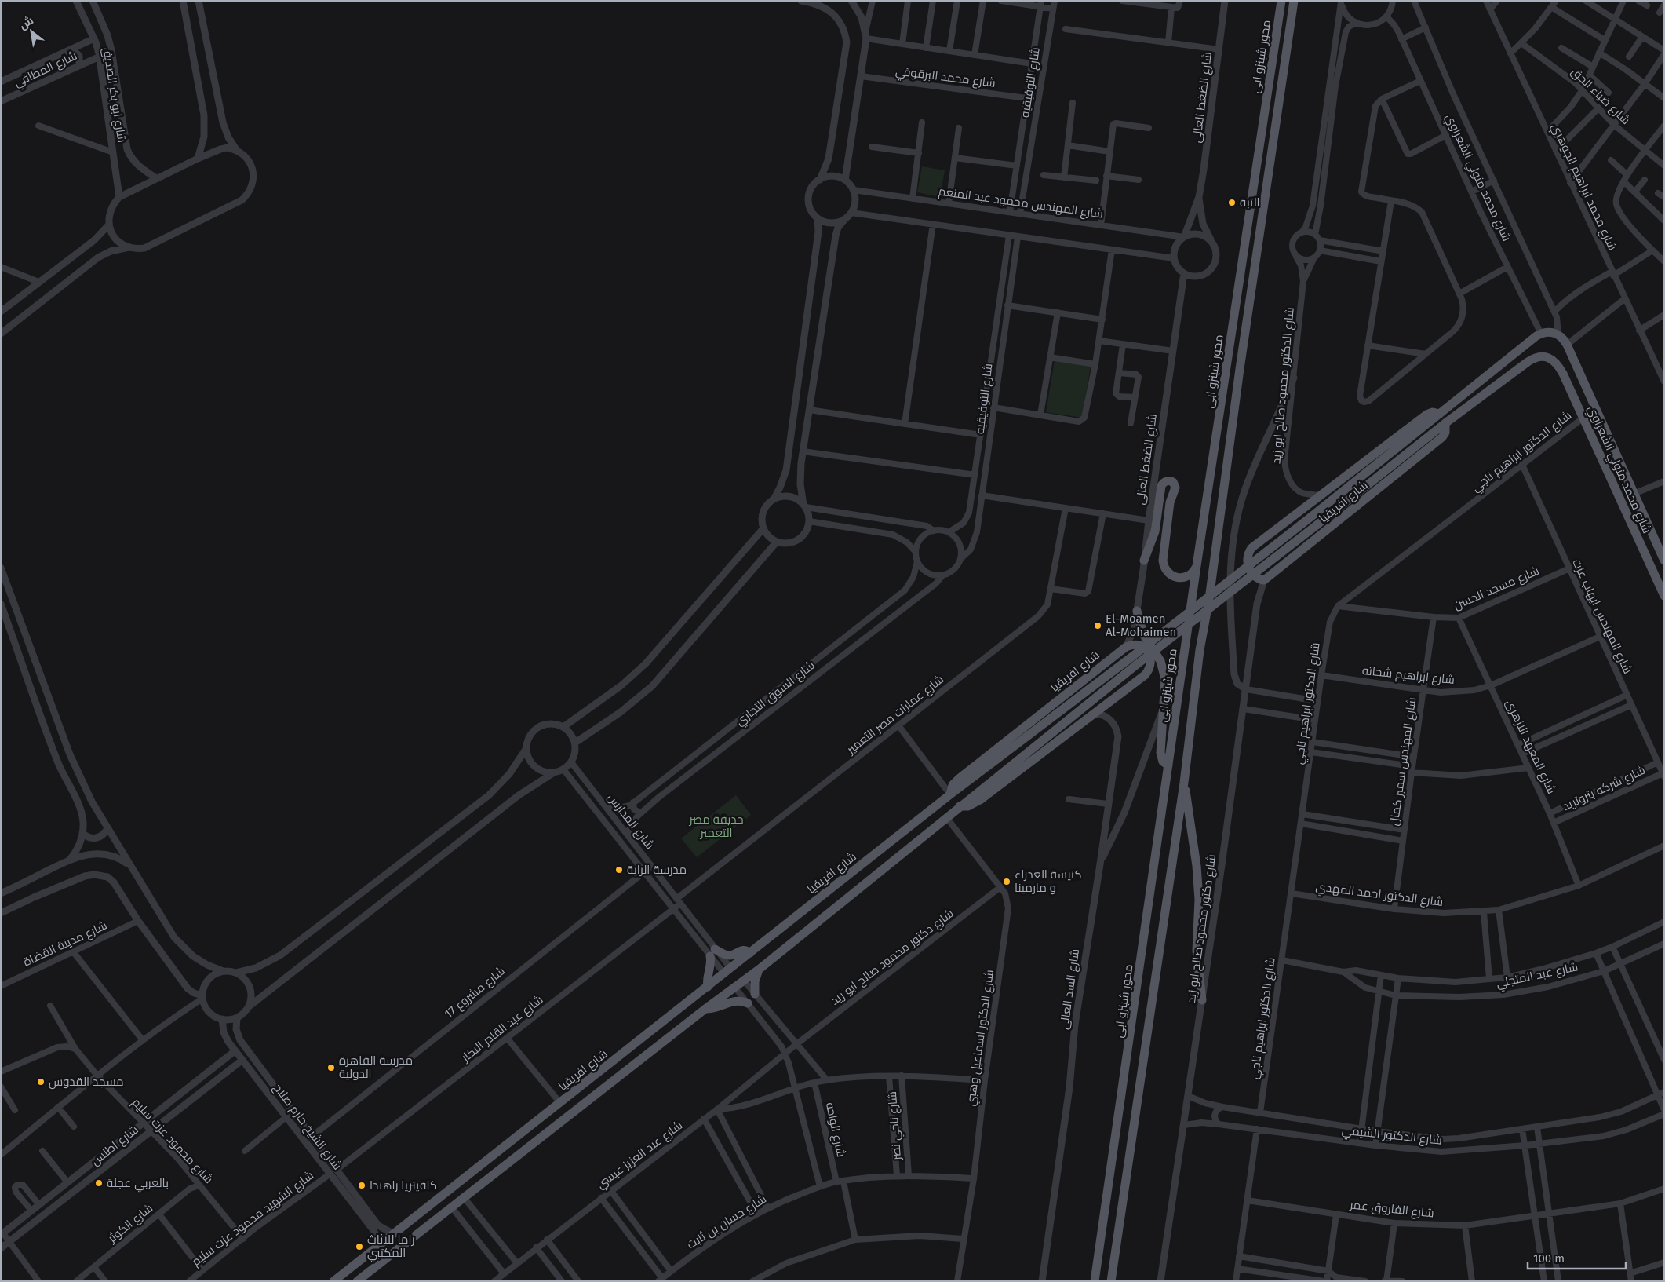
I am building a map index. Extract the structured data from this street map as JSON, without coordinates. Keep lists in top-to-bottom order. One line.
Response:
{"streets":{"main road":["محور شينزو ابى","شارع محمد متولي الشعراوي","شارع افريقيا"],"street":["شارع المطافي","شارع محمد البرقوقي","شارع التوفيقيه","شارع ابو بكر الصديق","شارع ضياء الحق","شارع الضغط العالى","شارع محمد ابراهيم الجوهري","شارع المهندس محمود عبد المنعم","شارع الدكتور محمود صالح ابو زيد","شارع الدكتور ابراهيم ناجي","شارع مسجد الحسن","شارع المهندس ايهاب عزت","شارع ابراهيم شحاته","شارع السوق التجاري","شارع عمارات مصر التعمير","شارع المعهد الازهرى","شارع المهندس سمير كمال","شارع شركه بتروتريد","شارع المدارس","شارع الدكتور احمد المهدي","شارع دكتور محمود صالح ابو زيد","شارع مدينة القضاة","شارع عبد المتجلي","شارع السد العالى","شارع مشروع 17","شارع عبد القادر البكار","شارع الدكتور اسماعيل وهبي","شارع ناجي نصر","شارع الشيخ حازم صلاح","شارع الواحه","شارع الدكتور الشيمي","شارع محمود عزت سليم","شارع اطلس","شارع عبد العزيز عيسي","شارع الفاروق عمر","شارع الشهيد محمود عزت سليم","شارع حسان بن ثابت","شارع الكوثر"]},"crossings":[["شارع المطافي","شارع ابو بكر الصديق"],["شارع محمد البرقوقي","شارع التوفيقيه"],["شارع التوفيقيه","شارع المهندس محمود عبد المنعم"],["شارع التوفيقيه","شارع السوق التجاري"],["شارع الضغط العالى","شارع المهندس محمود عبد المنعم"],["شارع الضغط العالى","شارع افريقيا"],["شارع محمد متولي الشعراوي","شارع الدكتور ابراهيم ناجي"],["شارع محمد متولي الشعراوي","شارع افريقيا"],["شارع الدكتور محمود صالح ابو زيد","شارع افريقيا"],["شارع الدكتور ابراهيم ناجي","شارع مسجد الحسن"],["شارع الدكتور ابراهيم ناجي","شارع المهندس ايهاب عزت"],["شارع الدكتور ابراهيم ناجي","شارع ابراهيم شحاته"],["شارع الدكتور ابراهيم ناجي","شارع الدكتور احمد المهدي"],["شارع الدكتور ابراهيم ناجي","شارع عبد المتجلي"],["شارع الدكتور ابراهيم ناجي","شارع الدكتور الشيمي"],["شارع افريقيا","شارع المدارس"],["شارع افريقيا","شارع دكتور محمود صالح ابو زيد"],["شارع افريقيا","شارع الشيخ حازم صلاح"],["شارع مسجد الحسن","شارع المهندس ايهاب عزت"],["شارع مسجد الحسن","شارع المعهد الازهرى"],["شارع مسجد الحسن","شارع المهندس سمير كمال"],["شارع المهندس ايهاب عزت","شارع ابراهيم شحاته"],["شارع المهندس ايهاب عزت","شارع شركه بتروتريد"],["شارع ابراهيم شحاته","شارع المعهد الازهرى"],["شارع ابراهيم شحاته","شارع المهندس سمير كمال"],["شارع السوق التجاري","شارع المدارس"],["شارع عمارات مصر التعمير","شارع المدارس"],["شارع عمارات مصر التعمير","شارع عبد القادر البكار"],["شارع المعهد الازهرى","شارع شركه بتروتريد"],["شارع المعهد الازهرى","شارع الدكتور احمد المهدي"],["شارع المهندس سمير كمال","شارع الدكتور احمد المهدي"],["شارع المدارس","شارع مشروع 17"],["شارع المدارس","شارع عبد القادر البكار"],["شارع دكتور محمود صالح ابو زيد","شارع الدكتور اسماعيل وهبي"],["شارع دكتور محمود صالح ابو زيد","شارع الدكتور الشيمي"],["شارع دكتور محمود صالح ابو زيد","شارع عبد العزيز عيسي"],["شارع مشروع 17","شارع الشيخ حازم صلاح"],["شارع عبد القادر البكار","شارع الشيخ حازم صلاح"],["شارع عبد القادر البكار","شارع الشهيد محمود عزت سليم"],["شارع الدكتور اسماعيل وهبي","شارع حسان بن ثابت"],["شارع ناجي نصر","شارع حسان بن ثابت"],["شارع الشيخ حازم صلاح","شارع اطلس"],["شارع الشيخ حازم صلاح","شارع الشهيد محمود عزت سليم"],["شارع الواحه","شارع حسان بن ثابت"],["شارع محمود عزت سليم","شارع اطلس"],["شارع محمود عزت سليم","شارع الشهيد محمود عزت سليم"],["شارع محمود عزت سليم","شارع الكوثر"]],"parks":["حديقة مصر التعمير"],"places":["التبة","El-Moamen Al-Mohaimen","مدرسة الراية","كنيسة العذراء و مارمينا","مدرسة القاهرة الدولية","مسجد القدوس","بالعربي عجلة","كافيتريا راهندا","راما للاثاث المكتبي"],"scale_bar":"100 m","north":"top left"}
